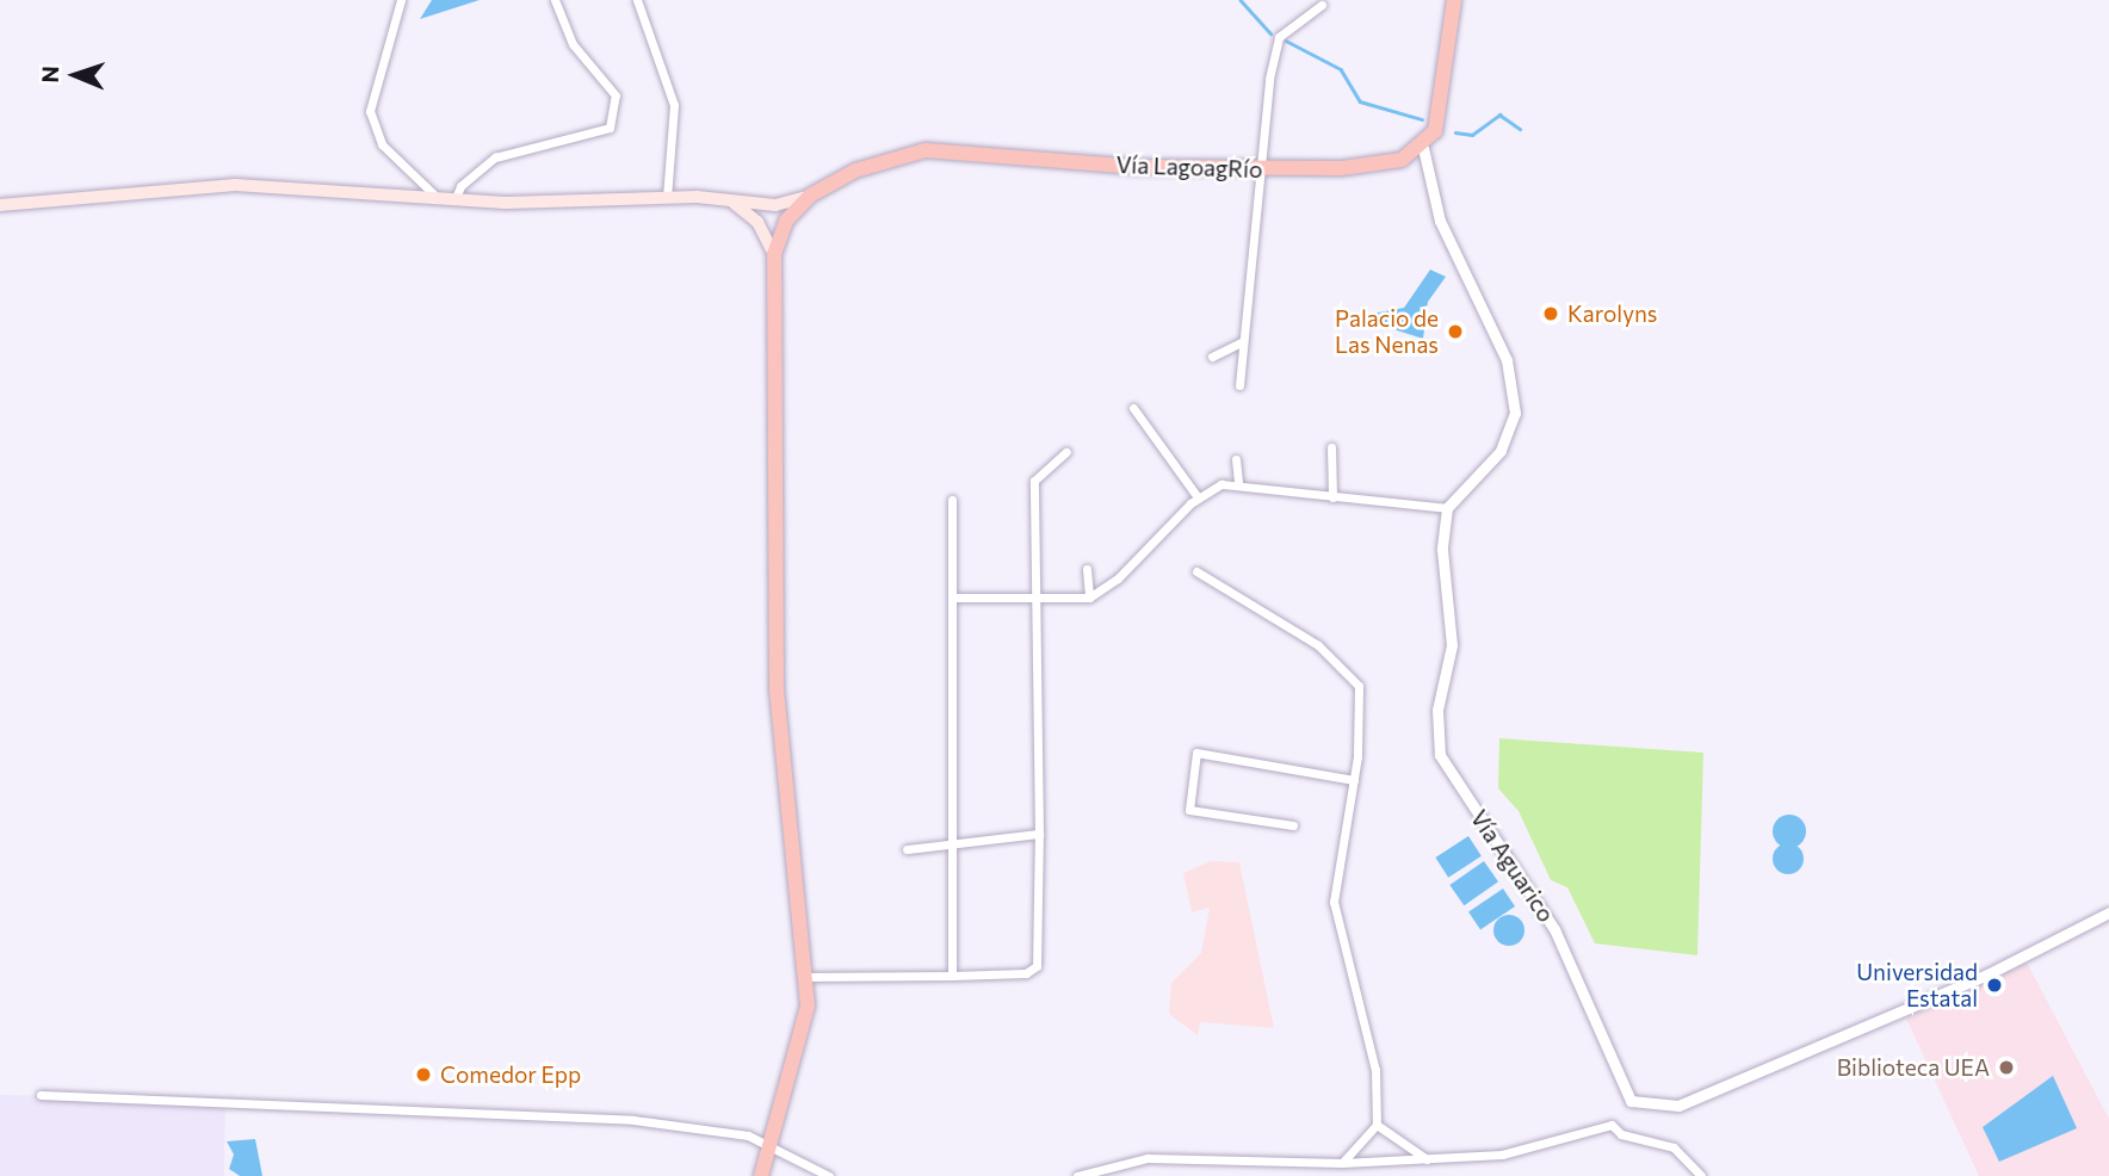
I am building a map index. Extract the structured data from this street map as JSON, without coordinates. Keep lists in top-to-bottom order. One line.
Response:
{"streets":{"highway":["Vía LagoagRío"],"street":["Vía Aguarico"]},"places":["Karolyns","Palacio de Las Nenas","Universidad Estatal","Biblioteca UEA","Comedor Epp"],"north":"left"}
